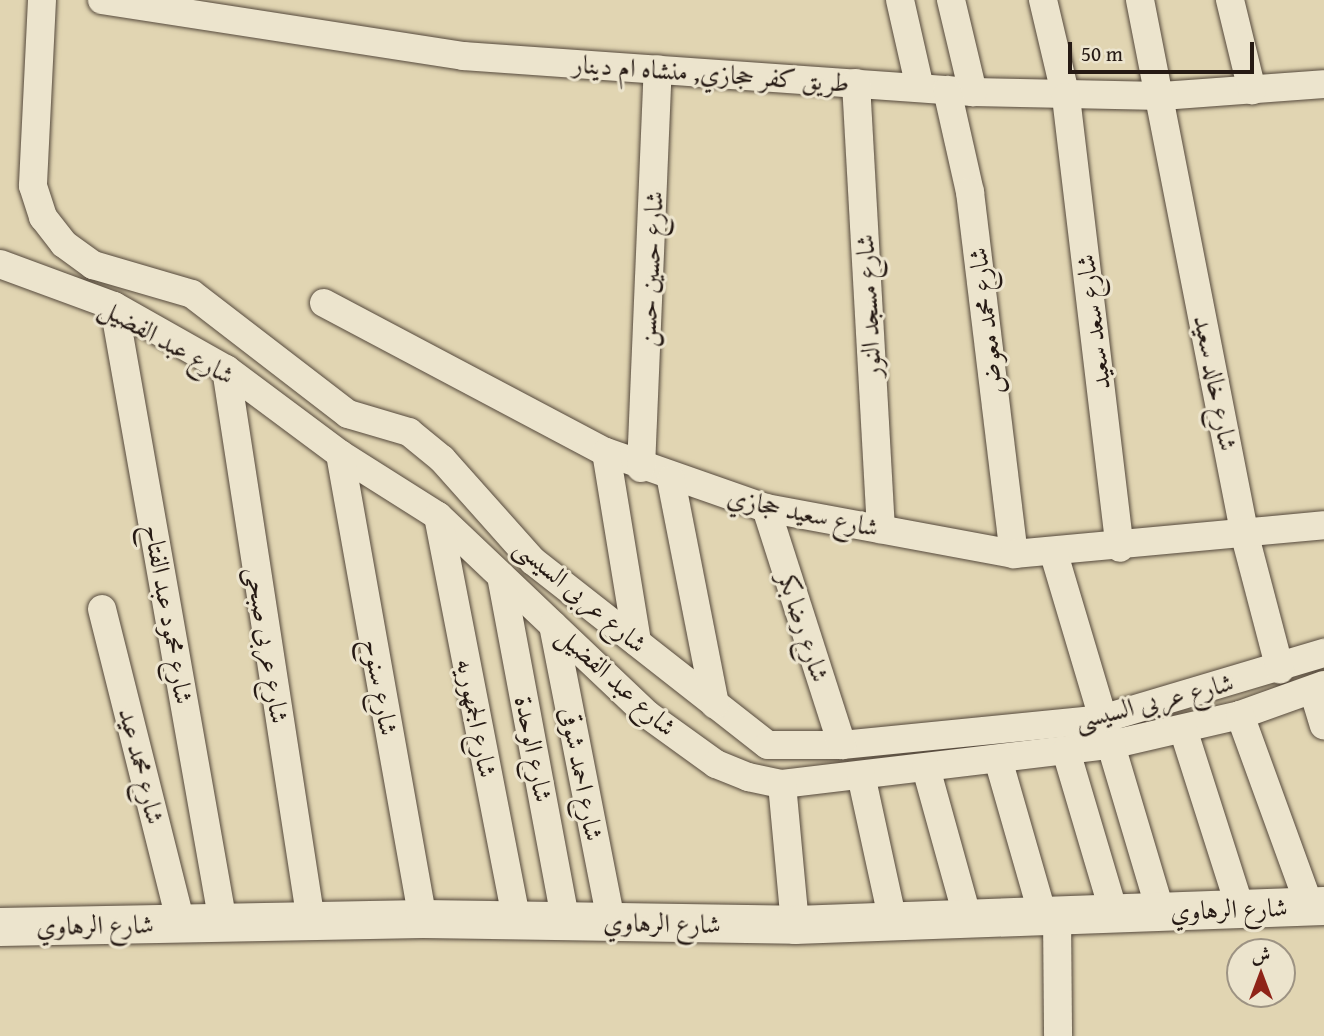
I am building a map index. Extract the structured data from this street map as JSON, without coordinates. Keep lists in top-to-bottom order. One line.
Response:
{"streets":{"street":["طريق كفر حجازي, منشاه ام دينار","شارع حسين حسن","شارع مسجد النور","شارع محمد معوض","شارع سعد سعيد","شارع عبد الفضيل","شارع خالد سعيد","شارع سعيد حجازي","شارع عربى السيسى","شارع محمود عبد الفتاح","شارع رضا بكر","شارع عربى صبحى","شارع سنوح","شارع الجمهوريه","شارع الوحدة","شارع محمد عيد","شارع احمد شوقى","شارع الرهاوي"]},"crossings":[["طريق كفر حجازي, منشاه ام دينار","شارع حسين حسن"],["طريق كفر حجازي, منشاه ام دينار","شارع مسجد النور"],["طريق كفر حجازي, منشاه ام دينار","شارع محمد معوض"],["طريق كفر حجازي, منشاه ام دينار","شارع سعد سعيد"],["طريق كفر حجازي, منشاه ام دينار","شارع خالد سعيد"],["شارع حسين حسن","شارع سعيد حجازي"],["شارع مسجد النور","شارع سعيد حجازي"],["شارع محمد معوض","شارع سعيد حجازي"],["شارع سعد سعيد","شارع سعيد حجازي"],["شارع عبد الفضيل","شارع محمود عبد الفتاح"],["شارع عبد الفضيل","شارع عربى صبحى"],["شارع عبد الفضيل","شارع سنوح"],["شارع عبد الفضيل","شارع الجمهوريه"],["شارع عبد الفضيل","شارع الوحدة"],["شارع عبد الفضيل","شارع احمد شوقى"],["شارع خالد سعيد","شارع سعيد حجازي"],["شارع خالد سعيد","شارع عربى السيسى"],["شارع سعيد حجازي","شارع رضا بكر"],["شارع عربى السيسى","شارع رضا بكر"],["شارع محمود عبد الفتاح","شارع الرهاوي"],["شارع عربى صبحى","شارع الرهاوي"],["شارع سنوح","شارع الرهاوي"],["شارع الجمهوريه","شارع الرهاوي"],["شارع الوحدة","شارع الرهاوي"],["شارع محمد عيد","شارع الرهاوي"],["شارع احمد شوقى","شارع الرهاوي"]],"scale_bar":"50 m","north":"top"}
